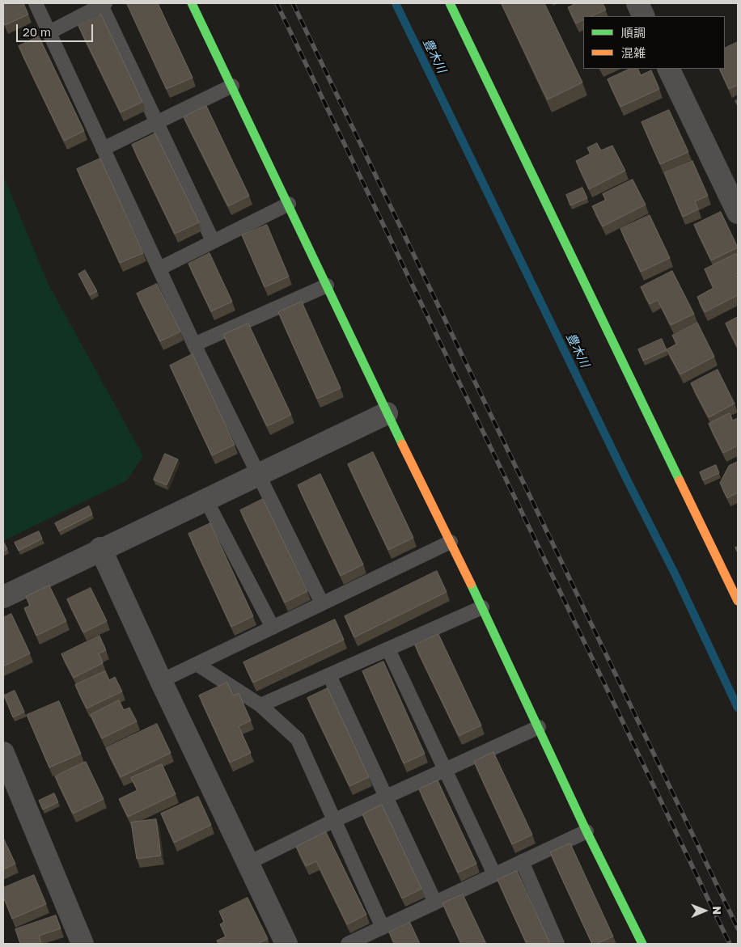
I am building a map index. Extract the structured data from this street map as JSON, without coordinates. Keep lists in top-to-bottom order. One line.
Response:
{"water":["豊木川"],"legend":["順調","混雑"],"scale_bar":"20 m","north":"right"}
